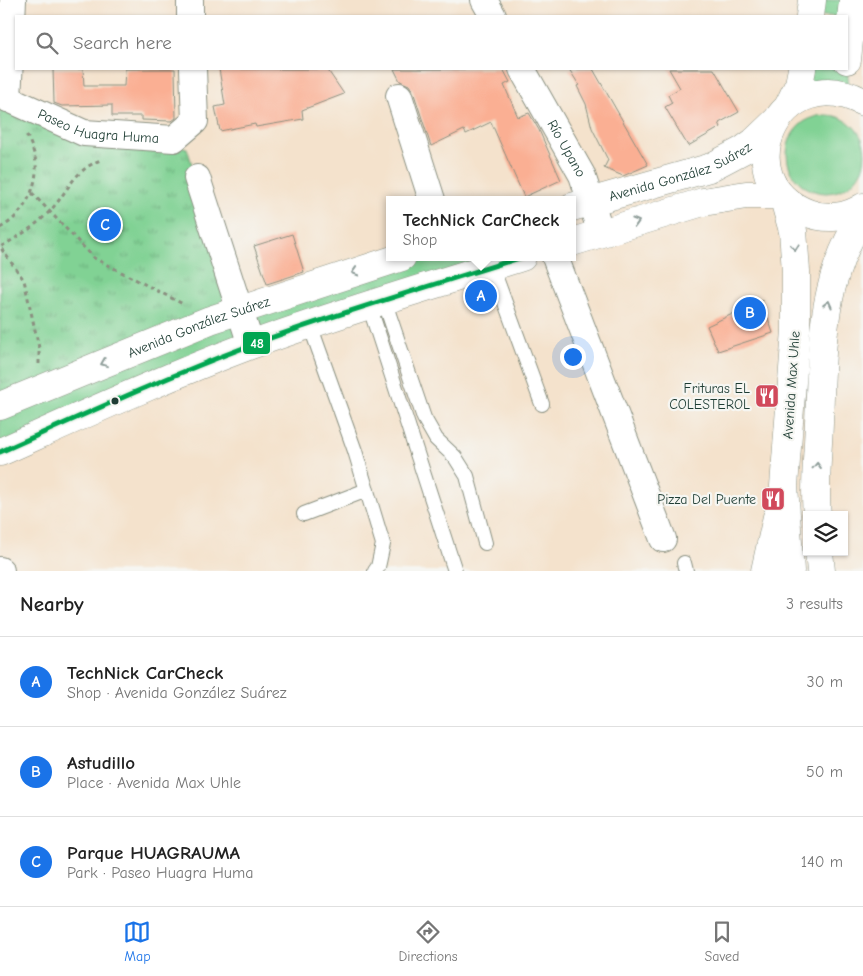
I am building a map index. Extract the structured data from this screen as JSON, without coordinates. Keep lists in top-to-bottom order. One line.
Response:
{"streets":{"main road":["Avenida González Suárez","Avenida Max Uhle"],"street":["Paseo Huagra Huma","Río Upano"]},"crossings":[["Río Upano","Avenida González Suárez"],["Avenida González Suárez","Avenida Max Uhle"]],"places":{"restaurant":["Frituras EL COLESTEROL","Pizza Del Puente"]},"lines":["transit line 48"],"page":{"search":"Search here","popup":["TechNick CarCheck","Shop"],"pins":["C","A","B"],"heading":["Nearby","3 results"],"list":[{"mark":"A","name":"TechNick CarCheck","note":"Shop · Avenida González Suárez","value":"30 m"},{"mark":"B","name":"Astudillo","note":"Place · Avenida Max Uhle","value":"50 m"},{"mark":"C","name":"Parque HUAGRAUMA","note":"Park · Paseo Huagra Huma","value":"140 m"}],"nav":["Map","Directions","Saved"]}}
